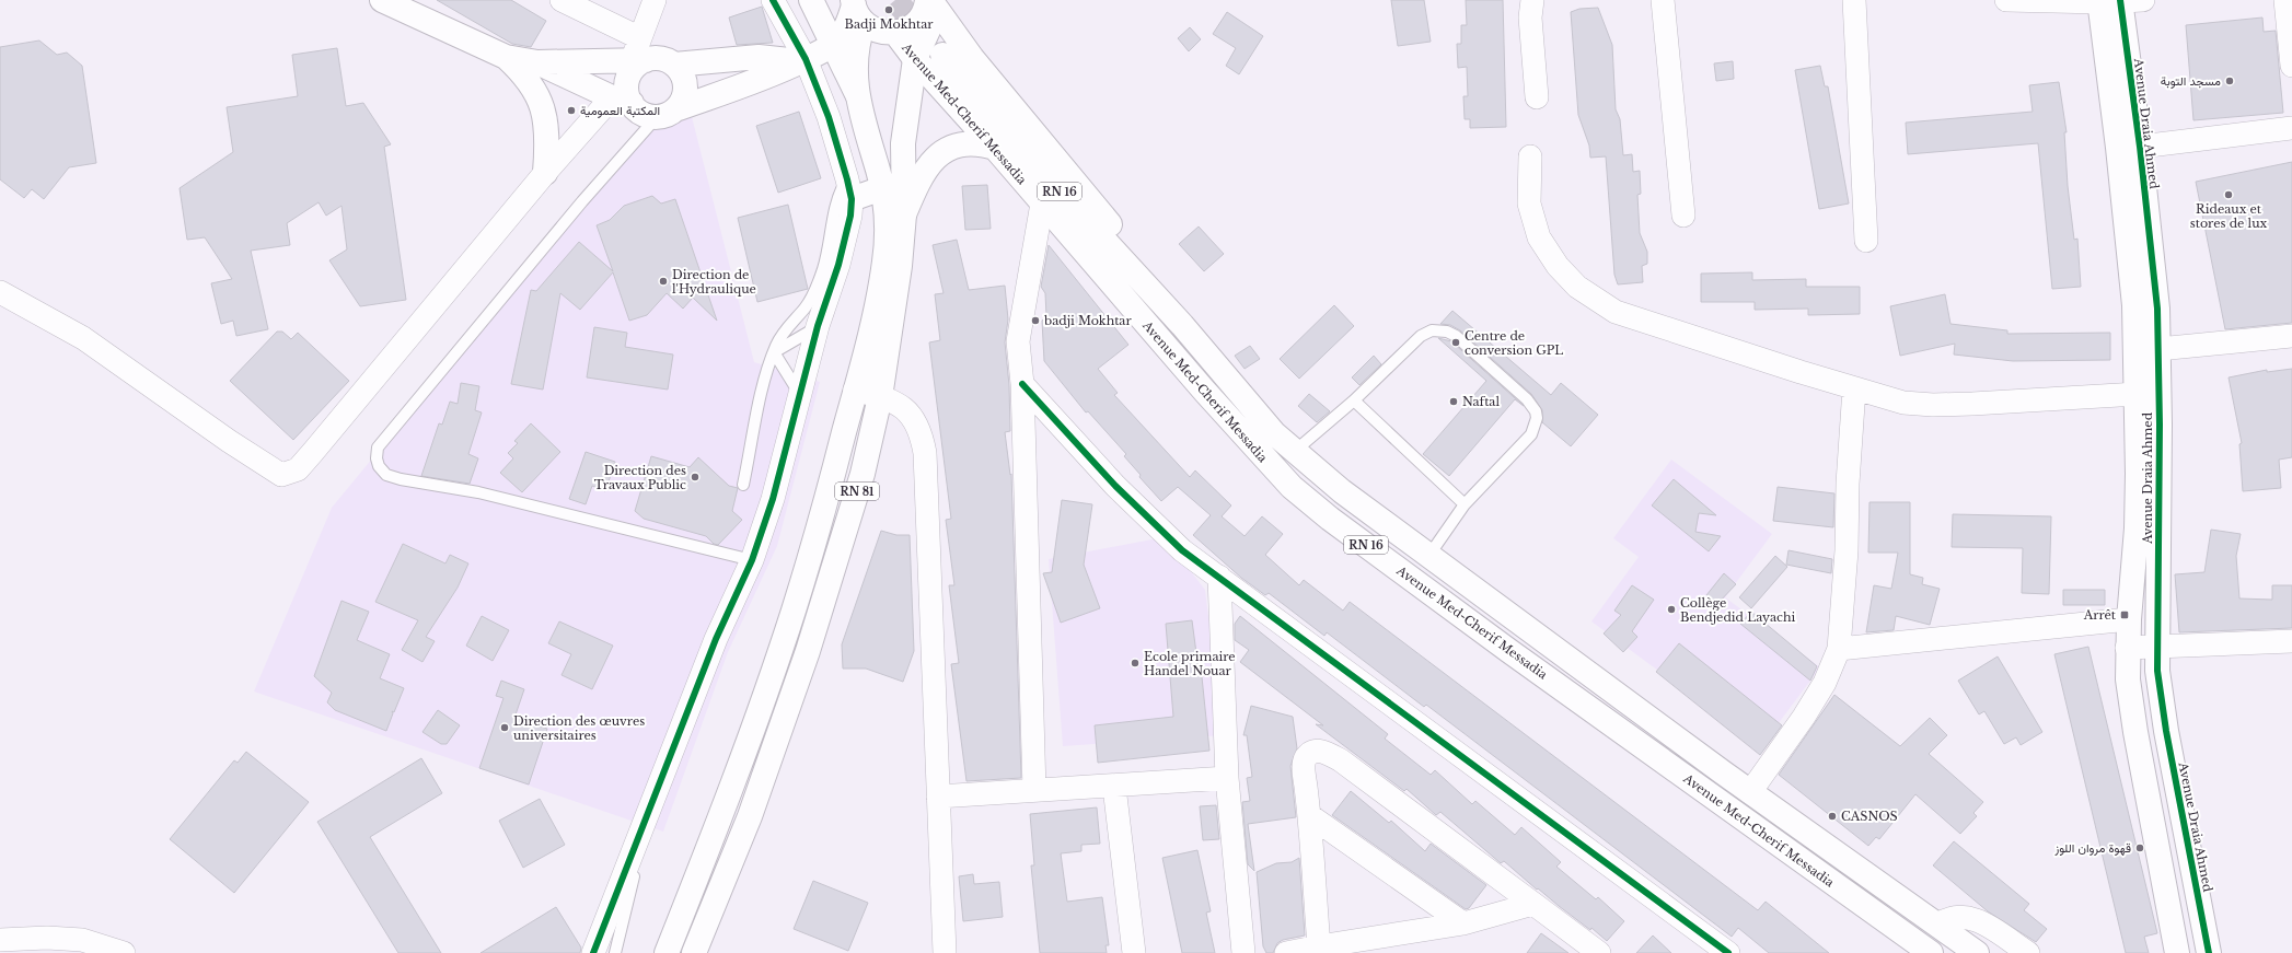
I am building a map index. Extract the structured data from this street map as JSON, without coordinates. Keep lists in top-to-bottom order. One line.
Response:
{"streets":{"main road":["Avenue Med-Cherif Messadia","Avenue Draia Ahmed","RN 16","RN 81"]},"crossings":[["Avenue Med-Cherif Messadia","RN 16"],["Avenue Med-Cherif Messadia","RN 81"]],"places":{"other":["Badji Mokhtar","مسجد التوبة","المكتبة العمومية","Rideaux et stores de lux","Direction de l'Hydraulique","badji Mokhtar","Centre de conversion GPL","Naftal","Direction des Travaux Public","Collège Bendjedid Layachi","Ecole primaire Handel Nouar","Direction des œuvres universitaires","CASNOS","قهوة مروان اللوز"],"transit":["Arrêt"]}}
